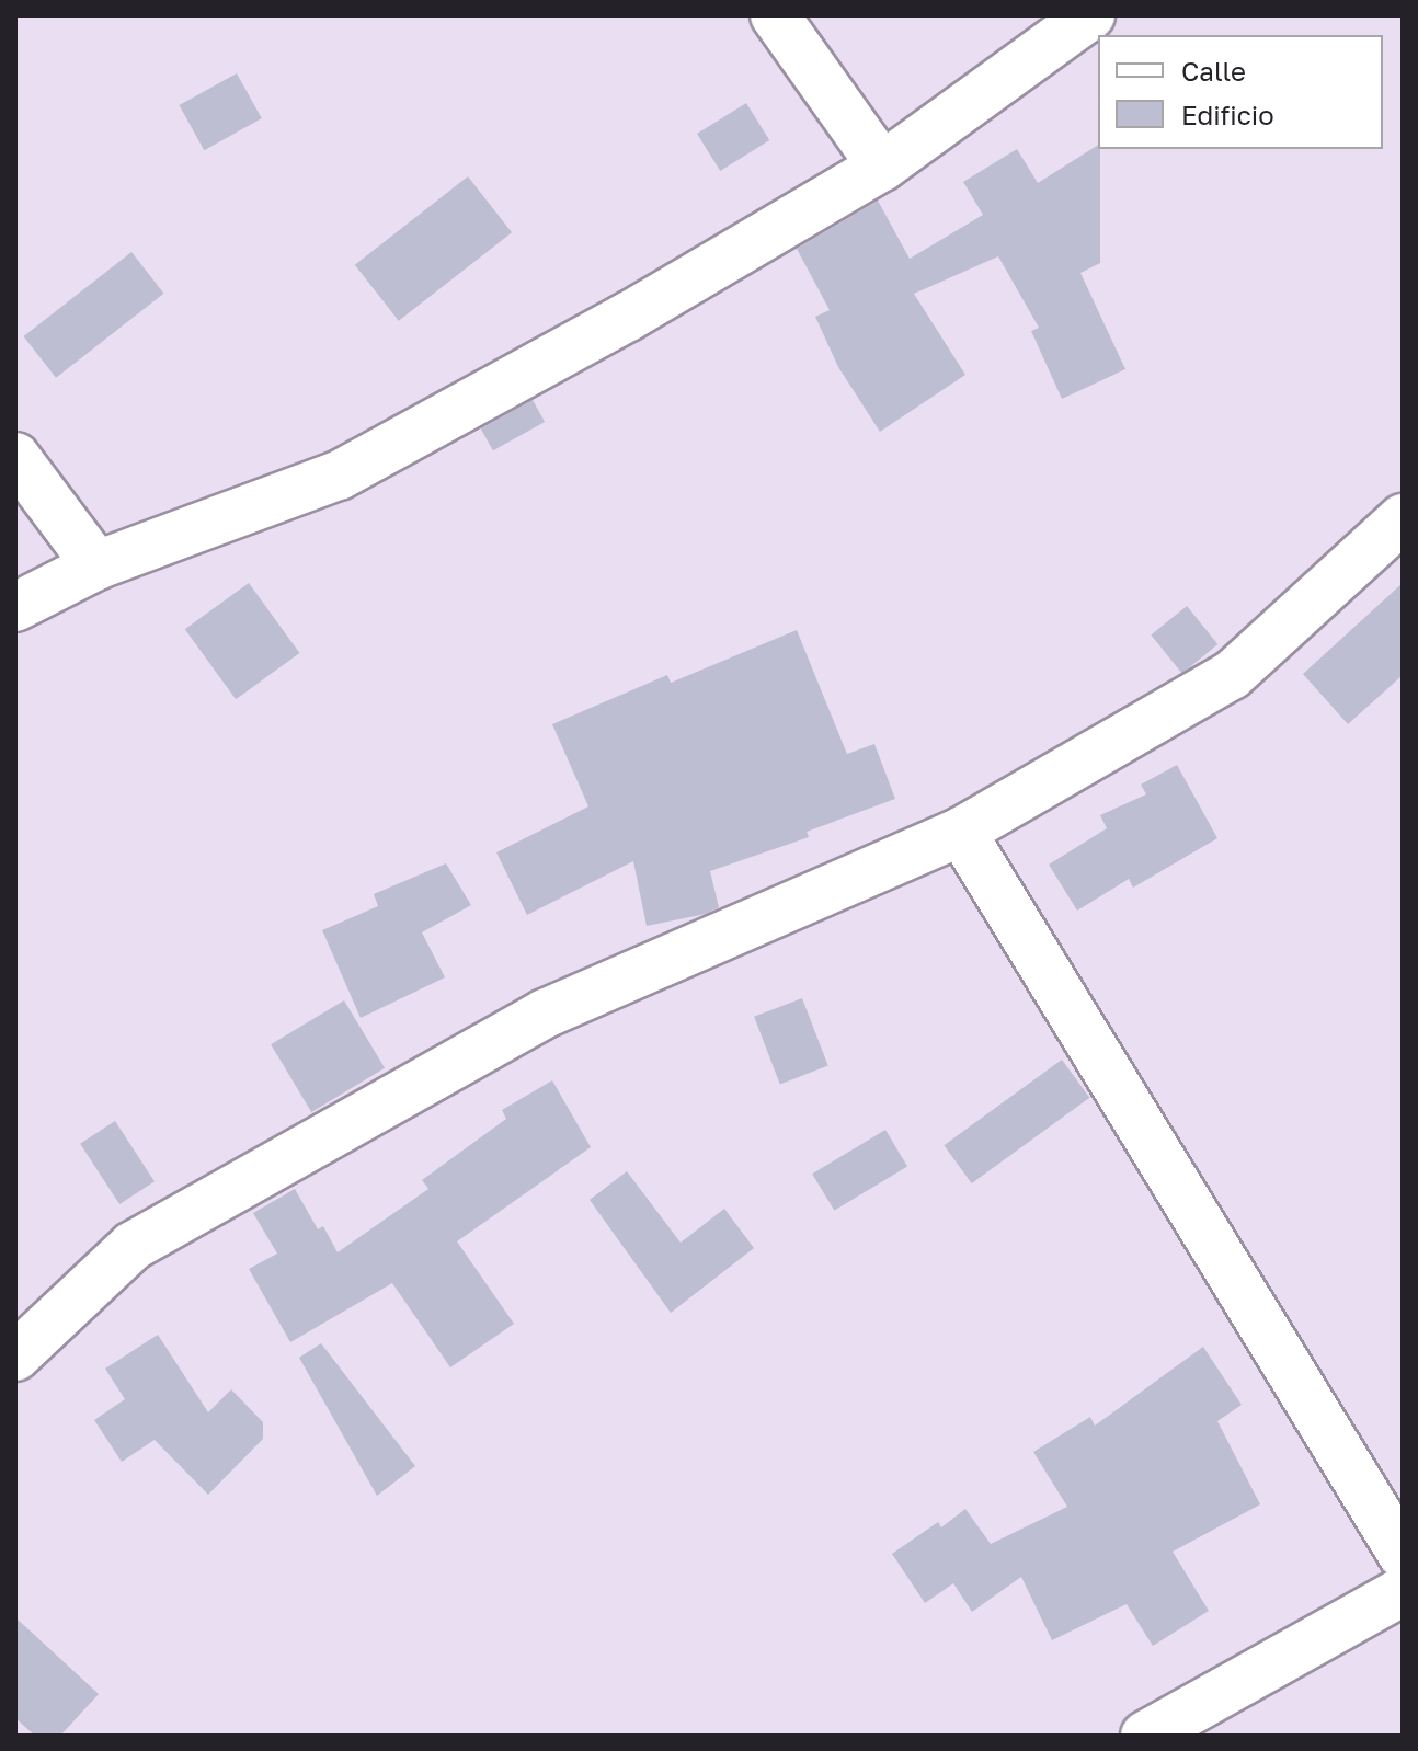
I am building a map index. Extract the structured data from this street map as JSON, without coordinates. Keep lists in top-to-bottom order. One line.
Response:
{"legend":["Calle","Edificio"]}
